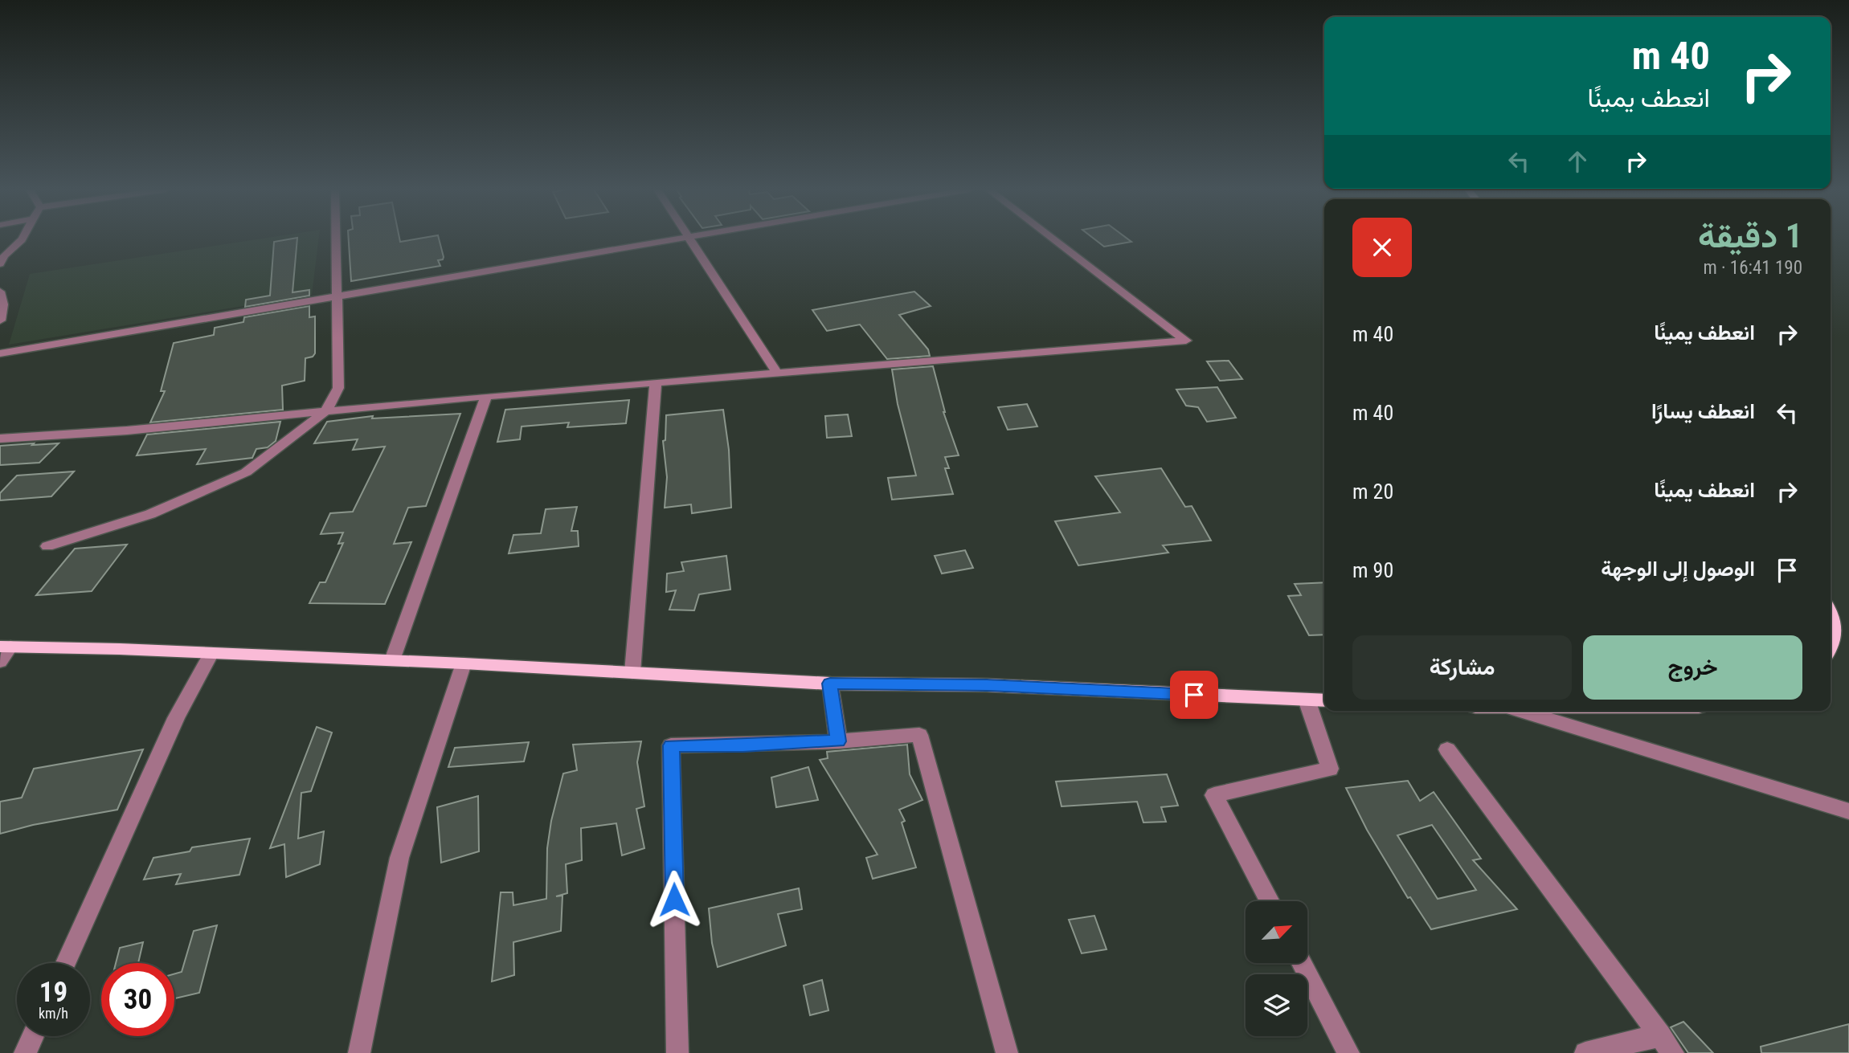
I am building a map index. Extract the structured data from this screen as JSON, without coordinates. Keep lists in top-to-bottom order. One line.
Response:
{"north":"top right","page":{"turn":["40 m","انعطف يمينًا"],"heading":["1 دقيقة","190 m · 16:41"],"list":[{"name":"انعطف يمينًا","value":"40 m"},{"name":"انعطف يسارًا","value":"40 m"},{"name":"انعطف يمينًا","value":"20 m"},{"name":"الوصول إلى الوجهة","value":"90 m"}],"buttons":["خروج","مشاركة"],"speed":"19 km/h","limit":"30"}}
